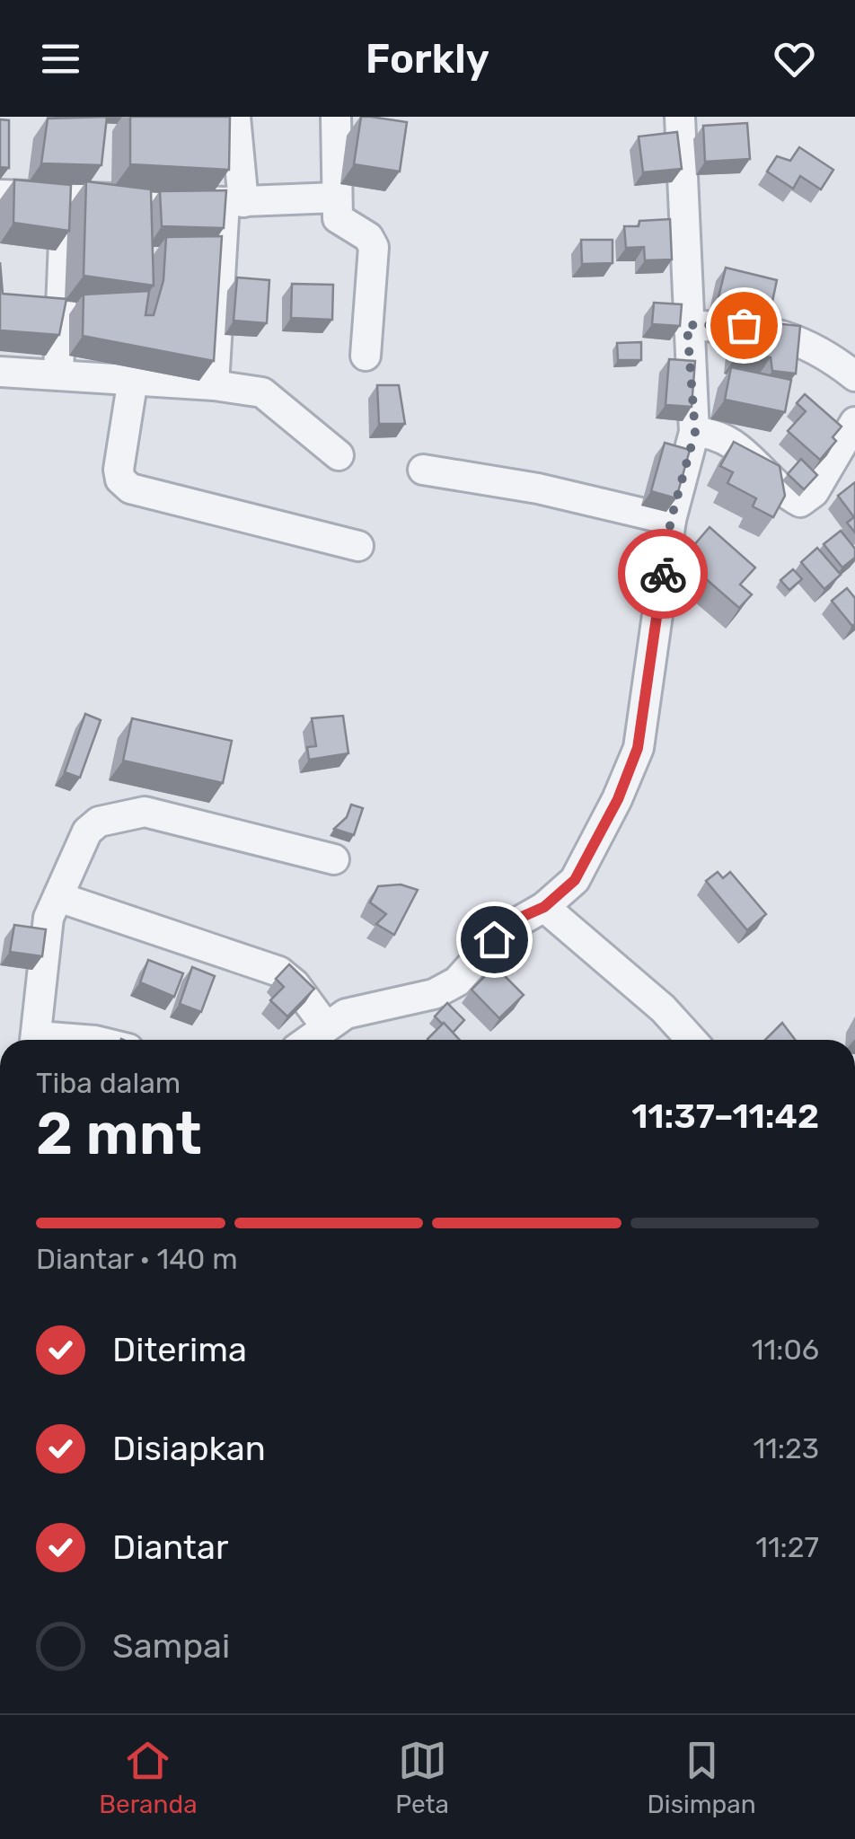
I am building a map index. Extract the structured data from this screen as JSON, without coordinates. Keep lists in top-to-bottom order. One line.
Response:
{"page":{"header":"Forkly","heading":["2 mnt","Tiba dalam","11:37–11:42"],"bar":"Diantar · 140 m","list":[["Diterima","11:06"],["Disiapkan","11:23"],["Diantar","11:27"],"Sampai"],"tabs":["Beranda","Peta","Disimpan"]}}
